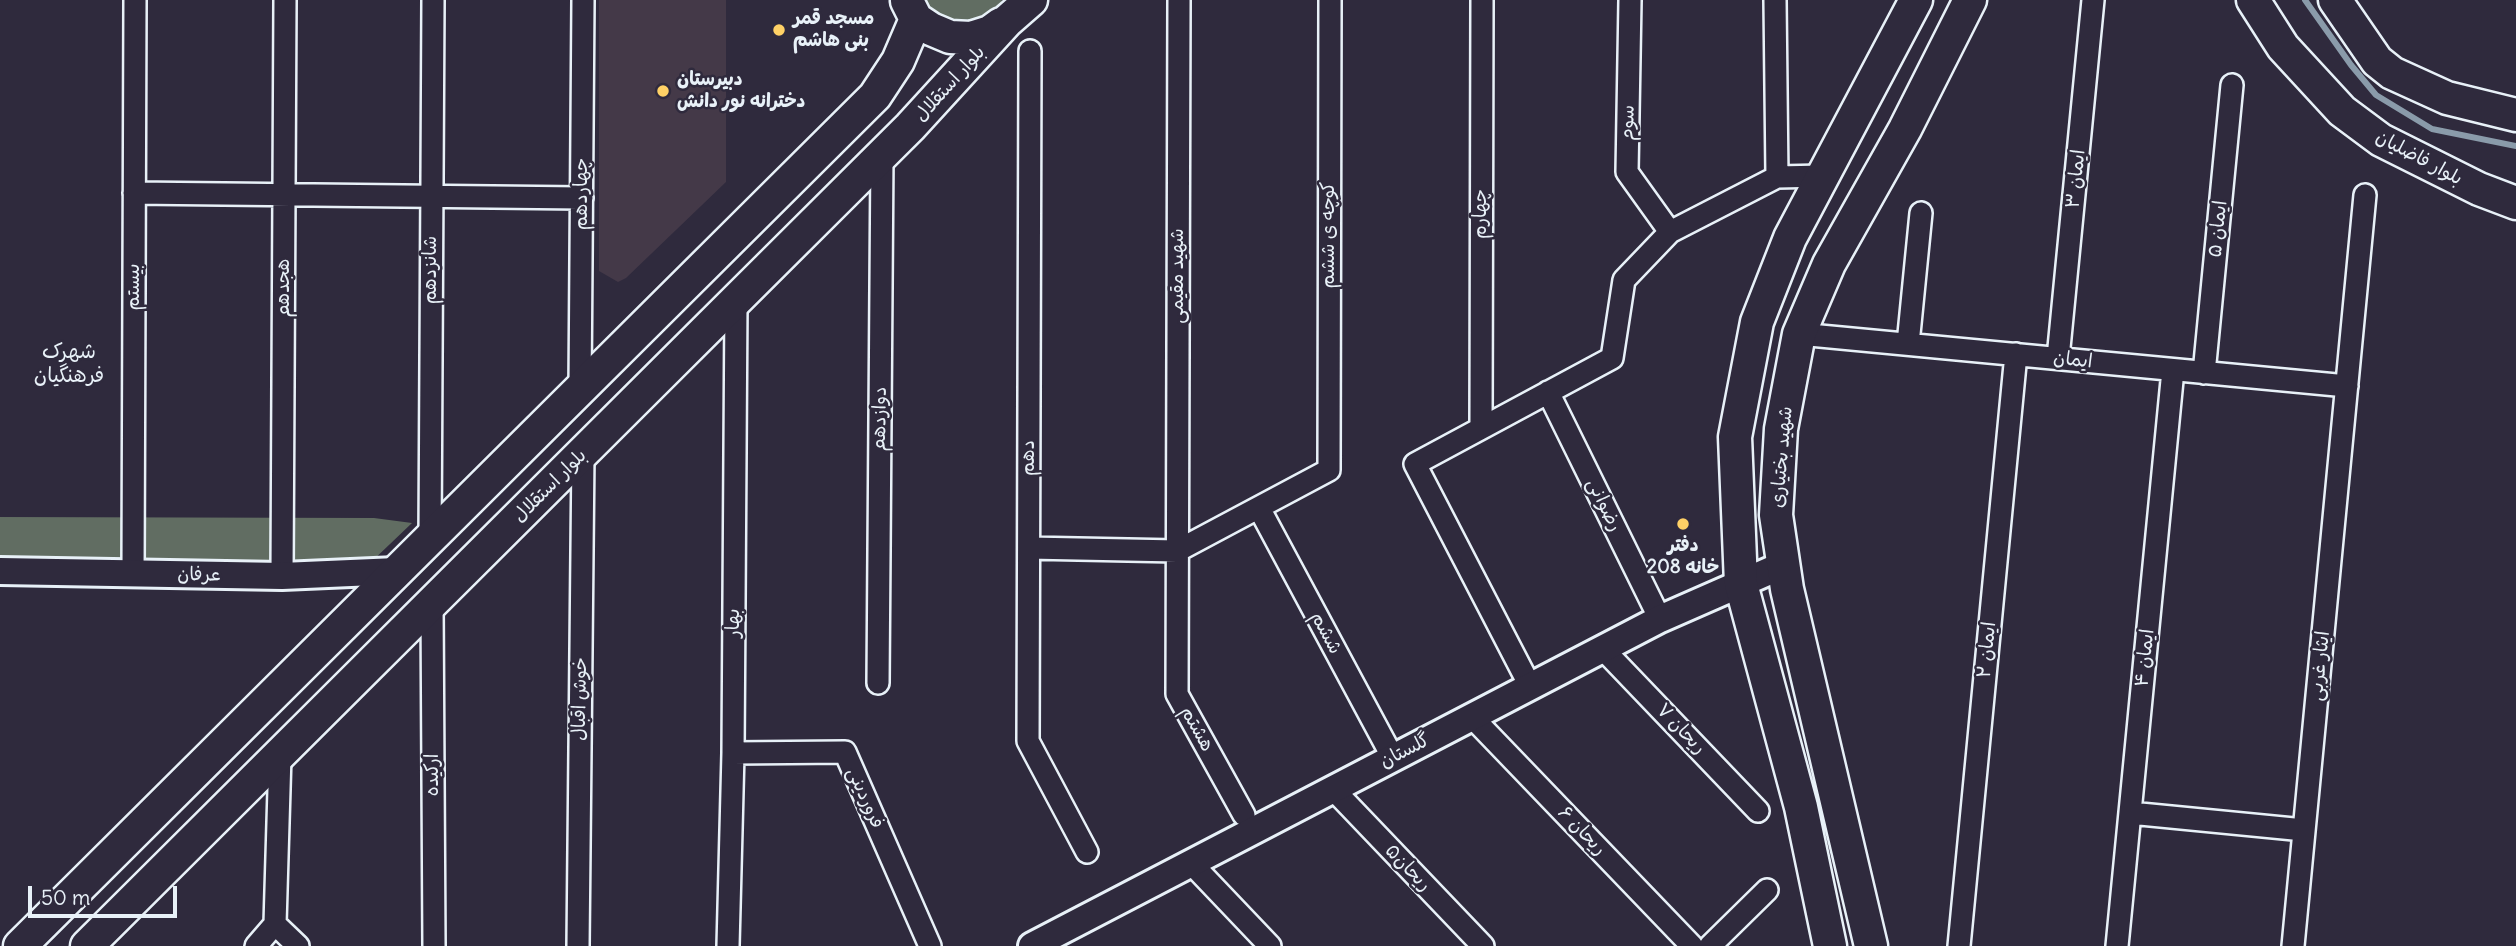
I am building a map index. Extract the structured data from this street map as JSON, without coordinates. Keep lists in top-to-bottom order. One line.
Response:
{"streets":{"main road":["بلوار استقلال","بلوار فاضلیان","شهید بختیاری"],"street":["سوم","ایمان ۳","چهاردهم","چهارم","ایمان ۵","کوچه ی ششم","شانزدهم","شهید مقیمی","بیستم","هجدهم","ایمان","دوازدهم","دهم","رضوانی","عرفان","بهار","ششم","ایمان ۲","ایمان ۴","ایثار غربی","خوش اقبال","هشتم","ریحان ۷","گلستان","ارکیده","فروردینی","ریحان ۶","ریحان۵"]},"crossings":[["بلوار استقلال","دوازدهم"],["بلوار استقلال","بهار"],["بلوار استقلال","خوش اقبال"],["بلوار استقلال","ارکیده"],["ایمان ۳","ایمان"],["ایمان ۵","ایمان"],["کوچه ی ششم","ششم"],["شهید مقیمی","هشتم"],["بیستم","عرفان"],["هجدهم","عرفان"],["ایمان","شهید بختیاری"],["ایمان","ایمان ۲"],["ایمان","ایمان ۴"],["ایمان","ایثار غربی"],["شهید بختیاری","گلستان"],["رضوانی","گلستان"],["بهار","فروردینی"],["ششم","گلستان"],["ریحان ۷","گلستان"],["گلستان","ریحان ۶"],["گلستان","ریحان۵"]],"districts":["شهرک فرهنگیان"],"places":["مسجد قمر بنی هاشم","دبیرستان دخترانه نور دانش","دفتر خانه 208"],"scale_bar":"50 m"}
